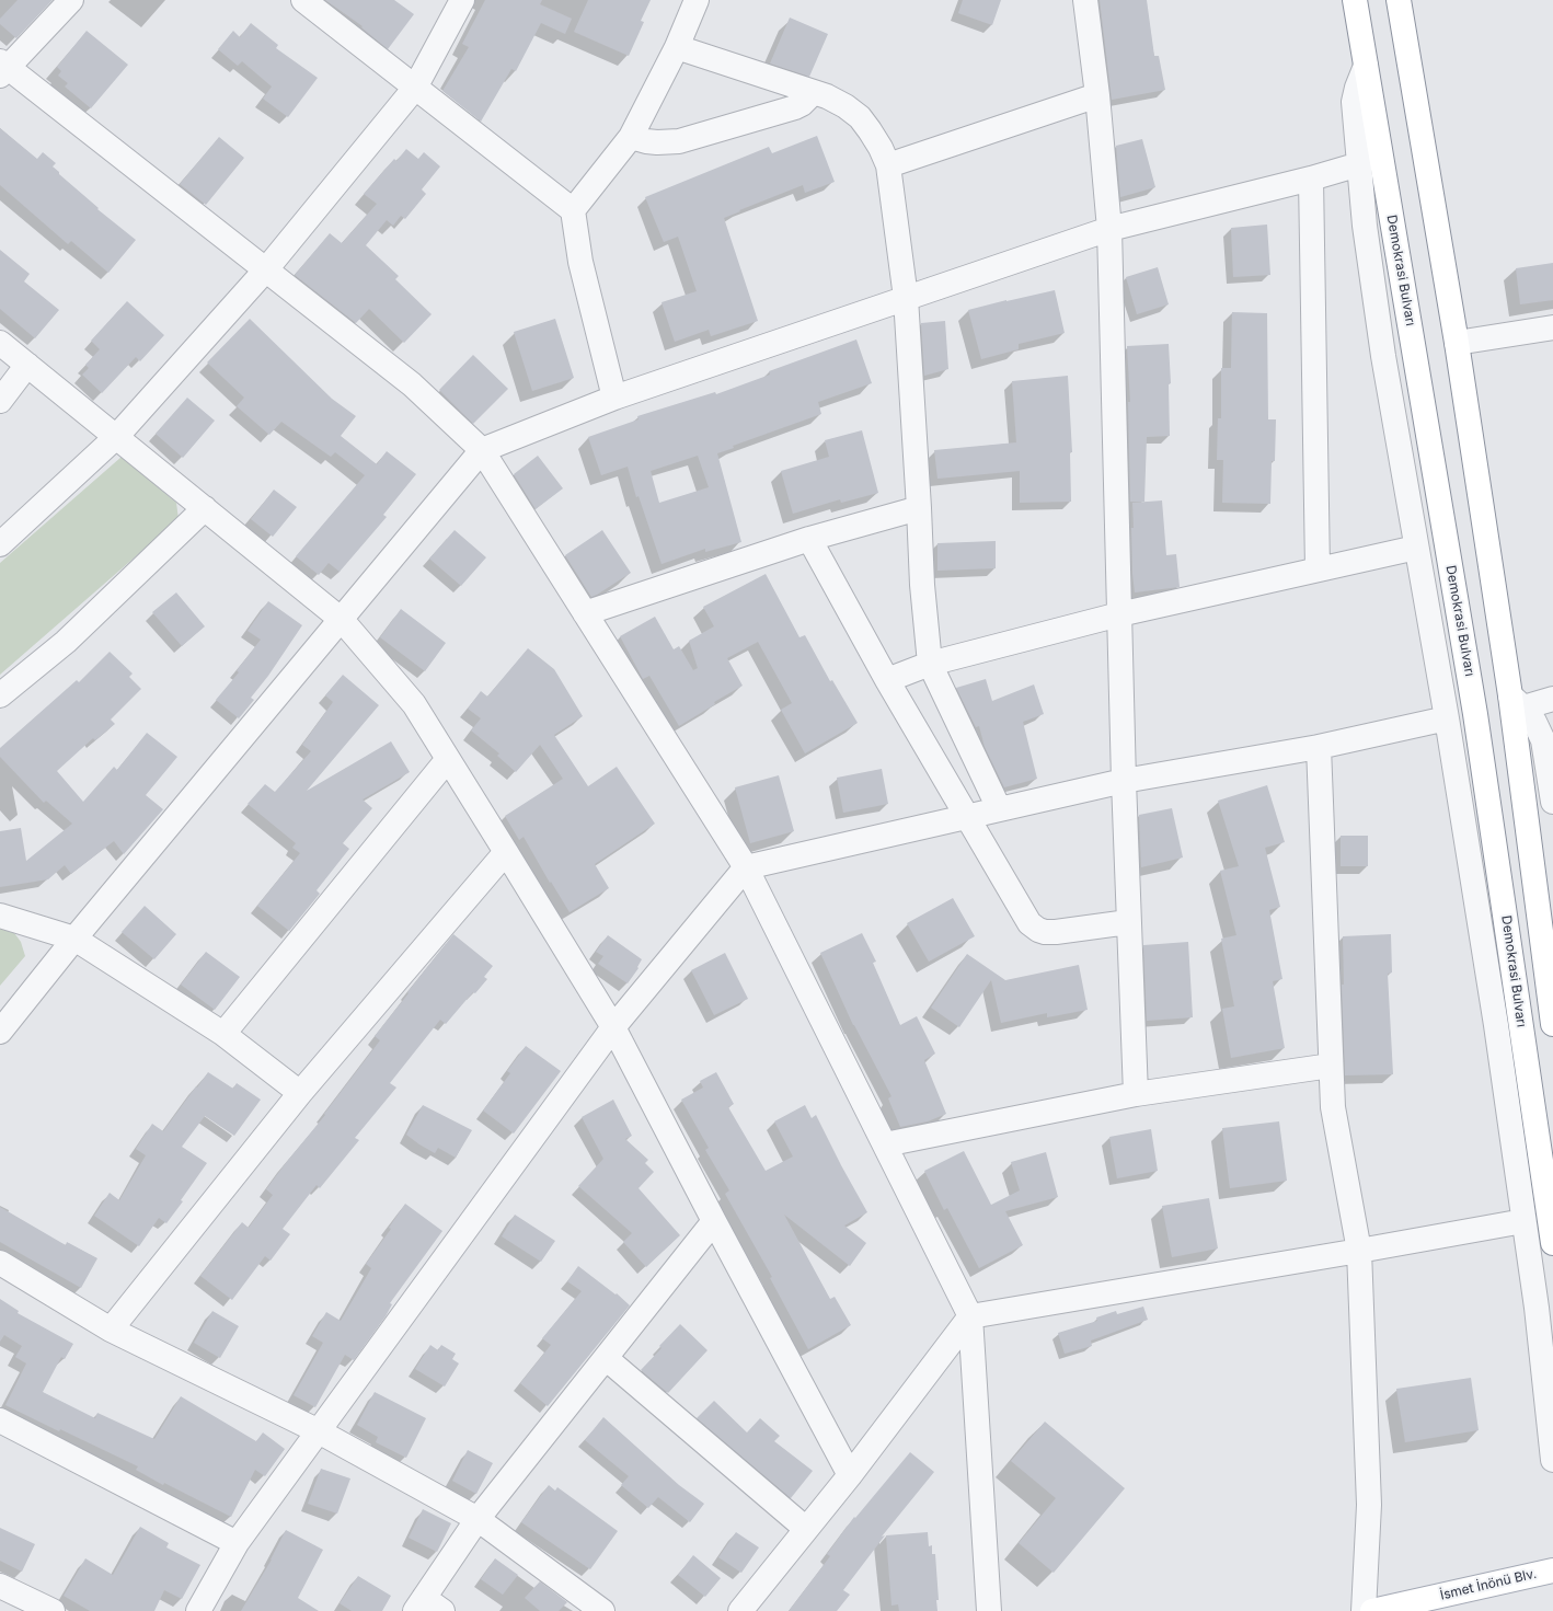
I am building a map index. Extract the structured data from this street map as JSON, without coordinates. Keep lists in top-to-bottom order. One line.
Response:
{"streets":{"main road":["Demokrasi Bulvarı","İsmet İnönü Blv."]}}
